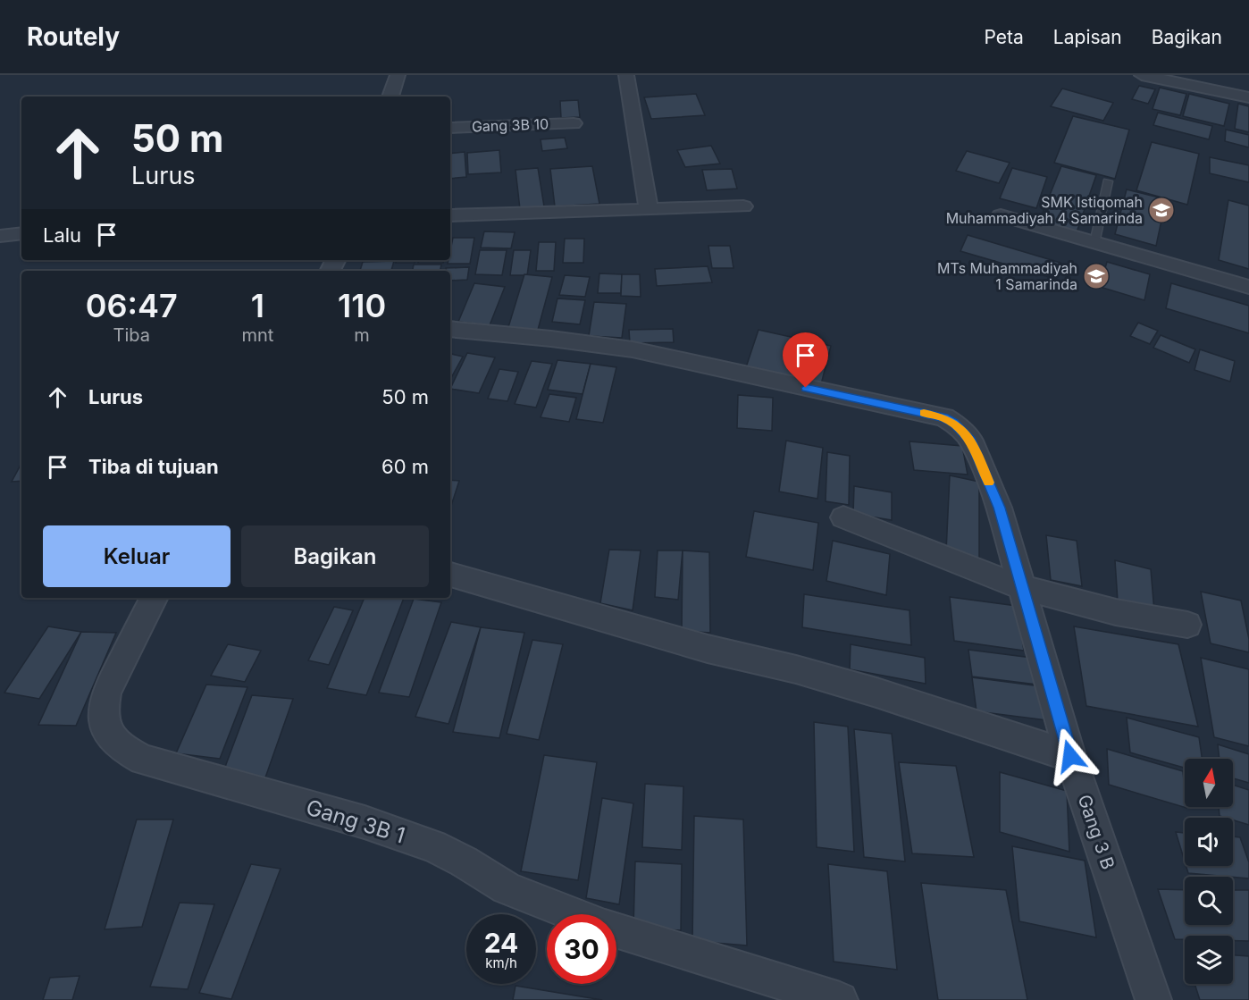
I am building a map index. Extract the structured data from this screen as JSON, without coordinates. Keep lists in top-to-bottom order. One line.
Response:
{"streets":{"street":["Gang 3B 10","Gang 3B 1","Gang 3 B"]},"places":{"school or university":["SMK Istiqomah Muhammadiyah 4 Samarinda","MTs Muhammadiyah 1 Samarinda"]},"north":"top","page":{"header":"Routely","nav":["Peta","Lapisan","Bagikan"],"turn":["50 m","Lurus"],"then":"Lalu","eta":["06:47","Tiba","1","mnt","110","m"],"list":[{"name":"Lurus","value":"50 m"},{"name":"Tiba di tujuan","value":"60 m"}],"buttons":["Keluar","Bagikan"],"speed":"24 km/h","limit":"30"}}
